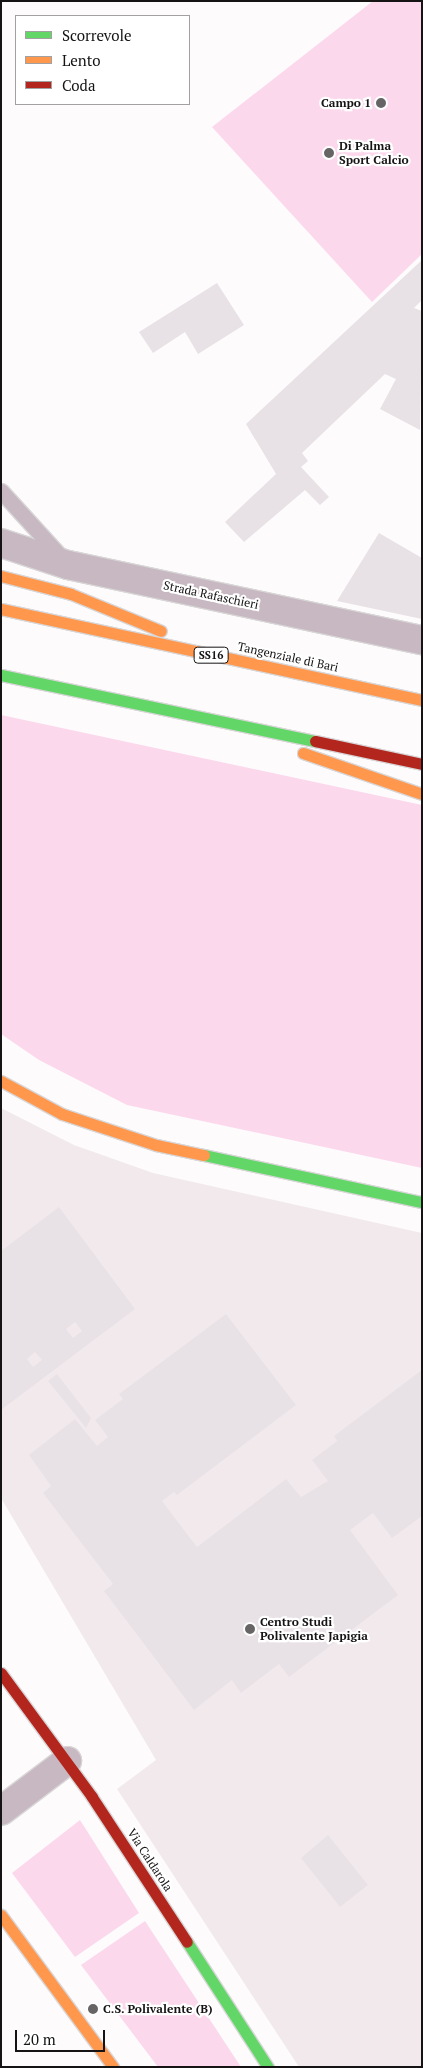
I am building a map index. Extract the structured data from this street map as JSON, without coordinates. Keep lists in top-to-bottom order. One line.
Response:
{"streets":{"main road":["SS16","Tangenziale di Bari","Via Caldarola"],"street":["Strada Rafaschieri"]},"places":["Campo 1","Di Palma Sport Calcio","Centro Studi Polivalente Japigia","C.S. Polivalente (B)"],"legend":["Scorrevole","Lento","Coda"],"scale_bar":"20 m"}
